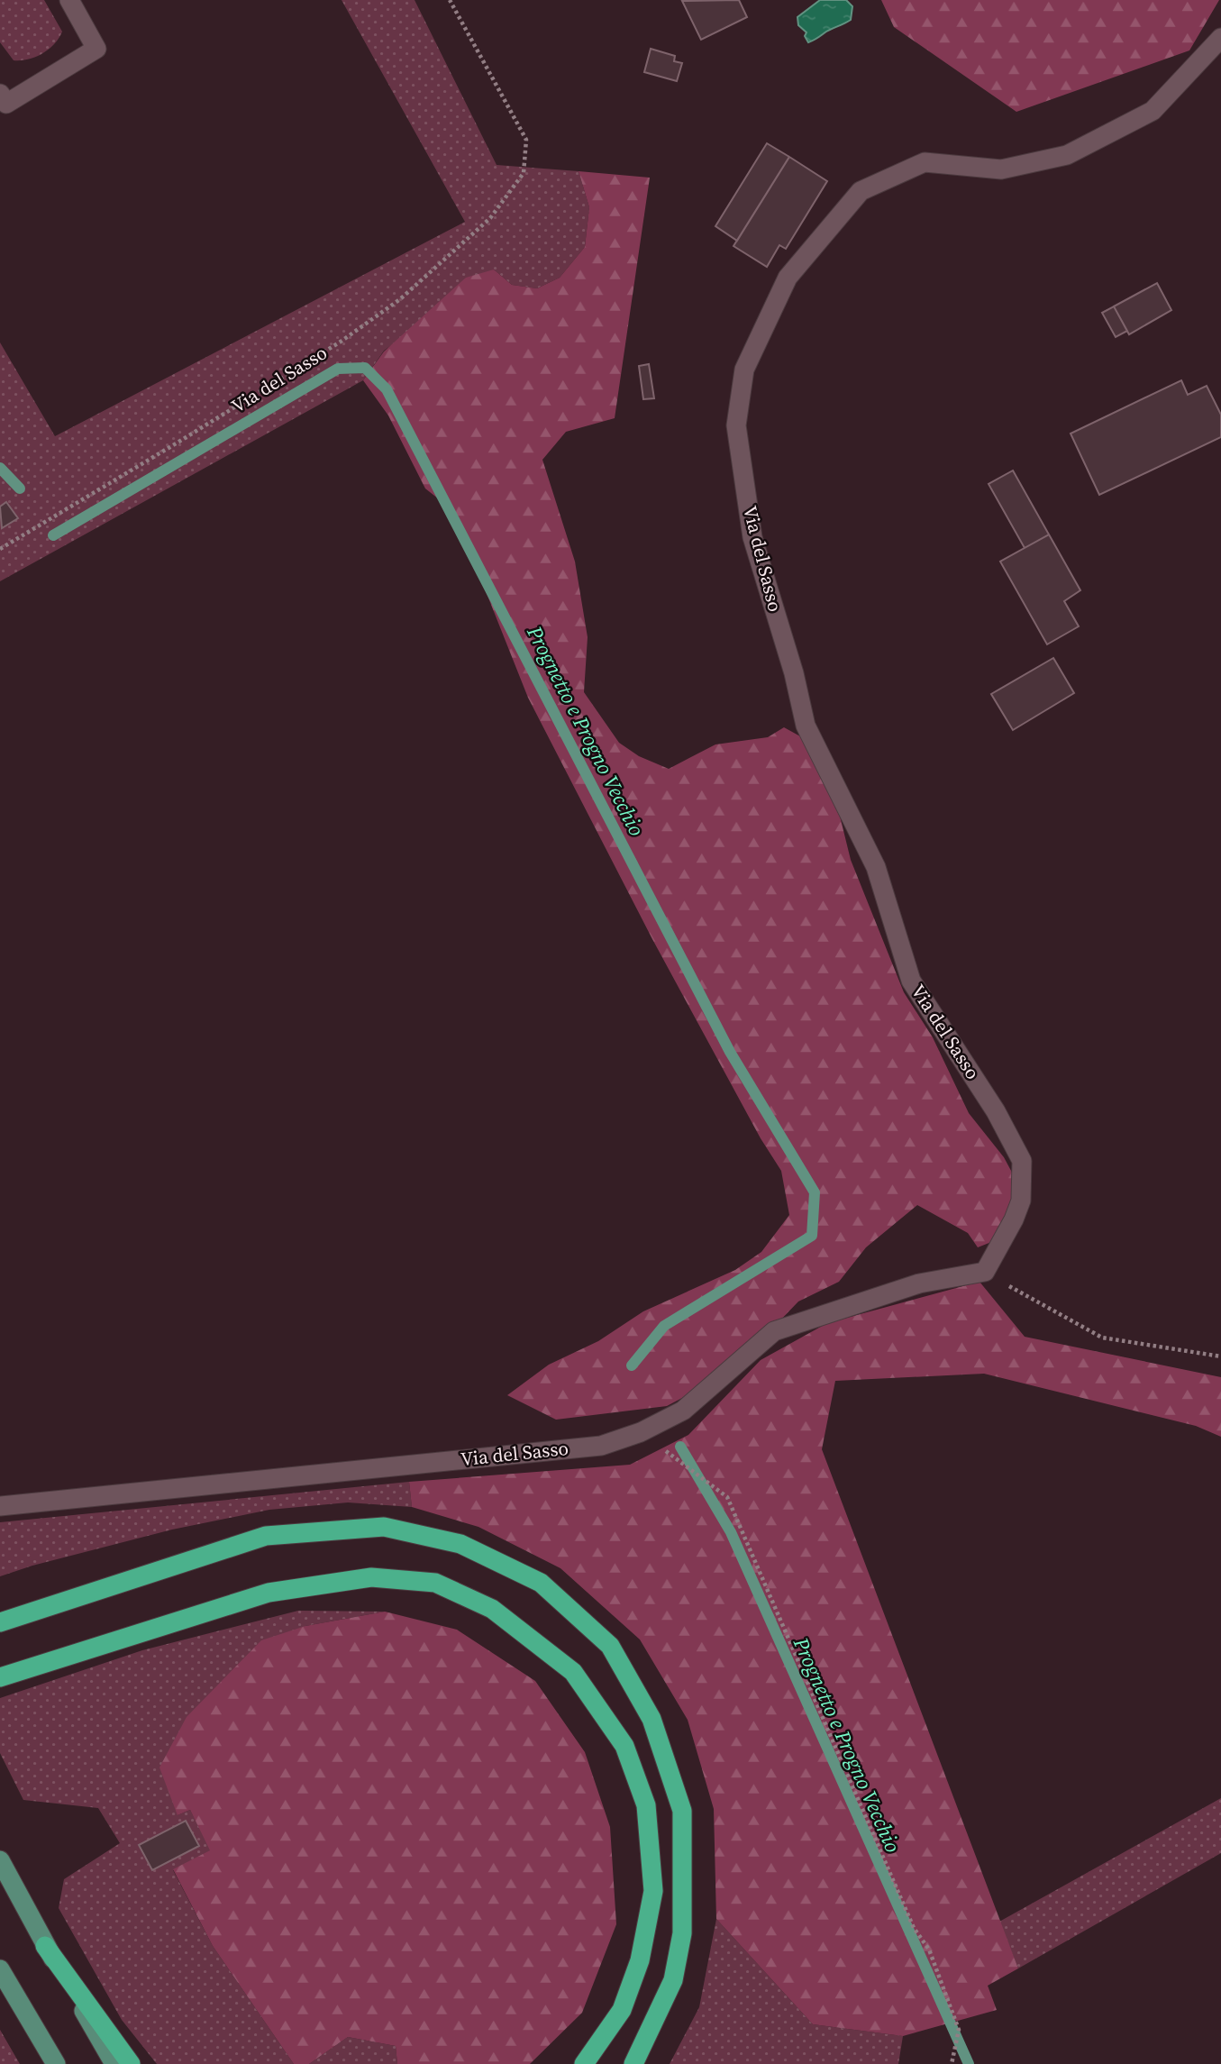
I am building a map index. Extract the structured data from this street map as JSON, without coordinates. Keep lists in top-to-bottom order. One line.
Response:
{"streets":{"street":["Via del Sasso"]},"water":["Prognetto e Progno Vecchio"]}
